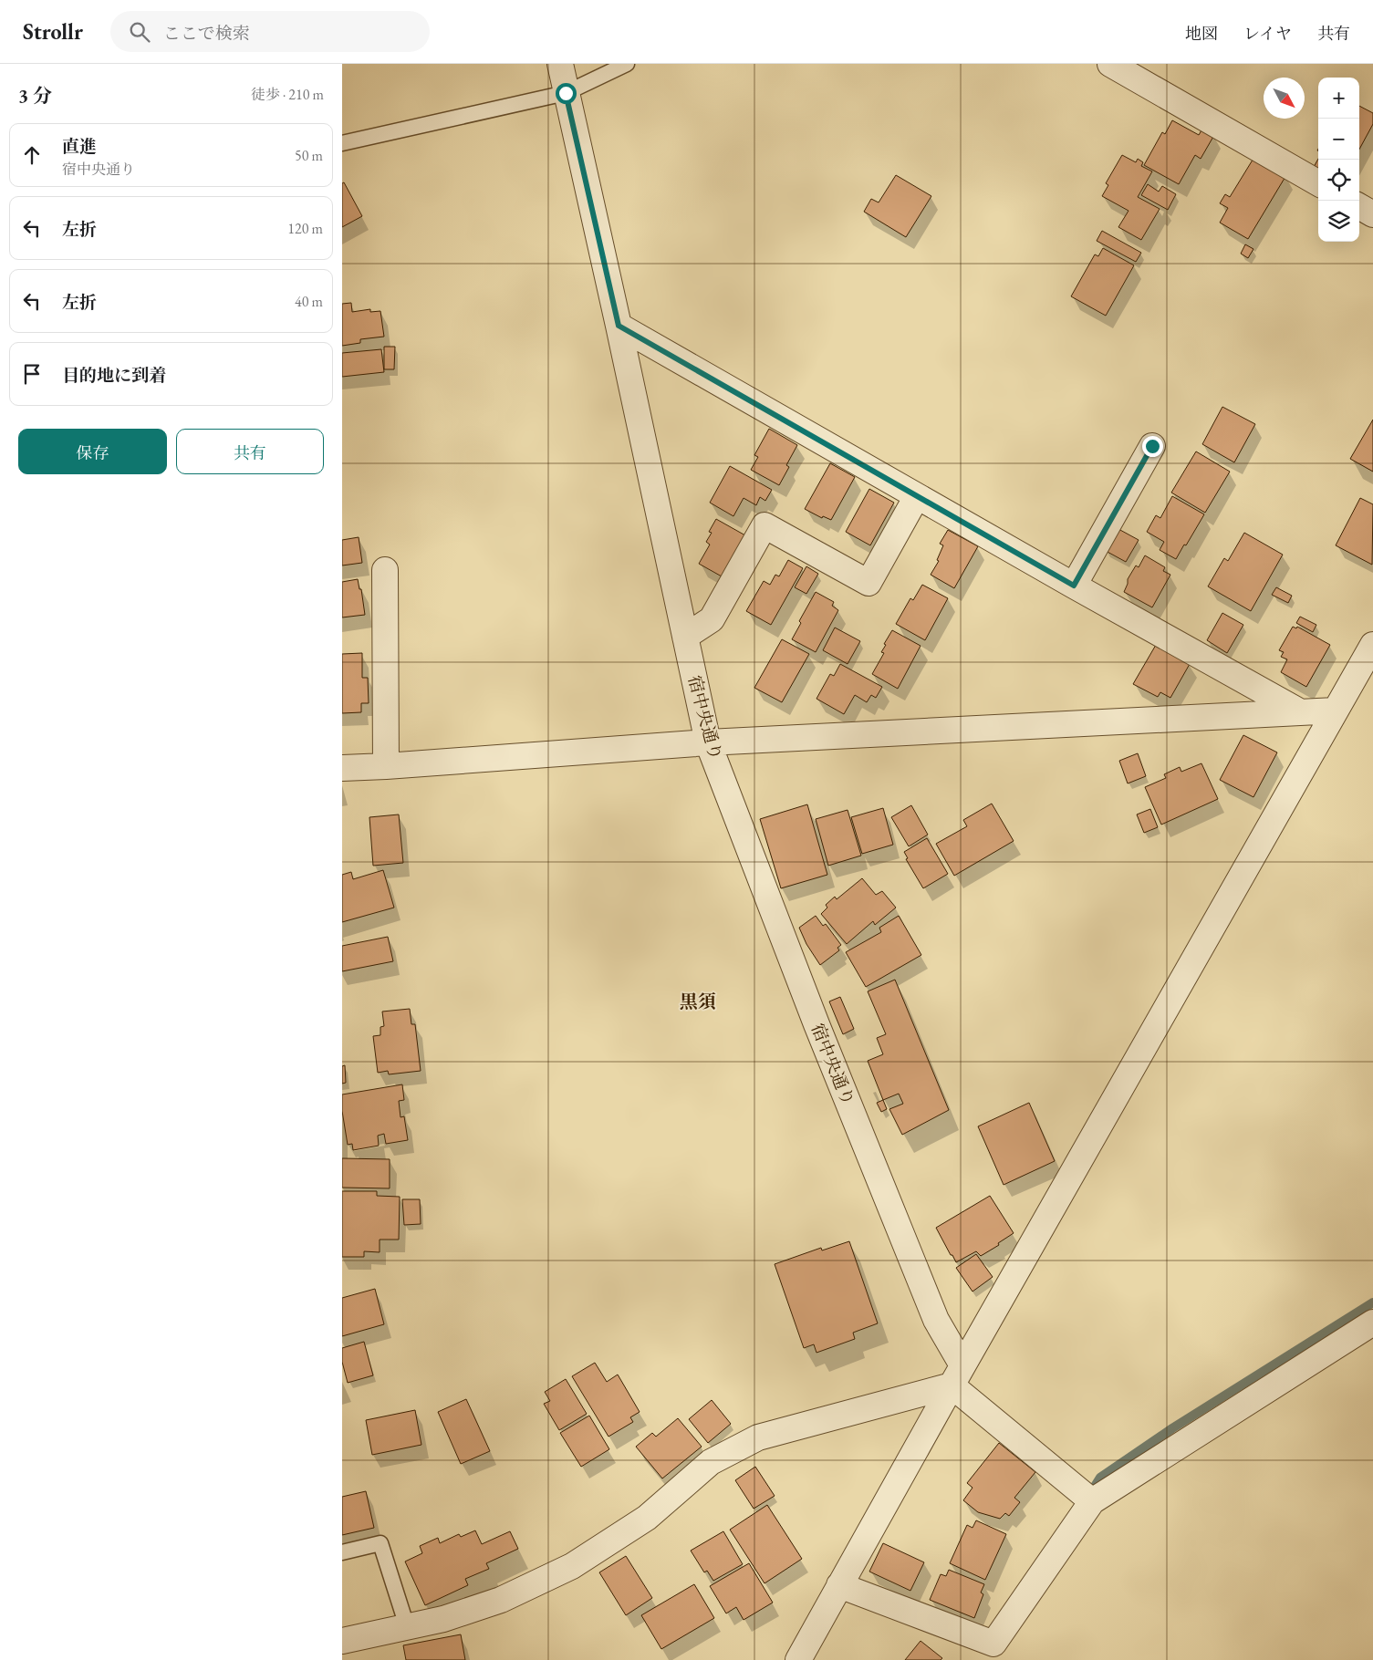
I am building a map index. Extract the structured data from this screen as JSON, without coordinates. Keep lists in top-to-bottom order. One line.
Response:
{"streets":{"street":["宿中央通り"]},"districts":["黒須"],"north":"bottom right","page":{"header":"Strollr","search":"ここで検索","nav":["地図","レイヤ","共有"],"heading":["3 分","徒歩 · 210 m"],"map_buttons":["+","−"],"list":[["直進","宿中央通り","50 m"],["左折","120 m"],["左折","40 m"],"目的地に到着"],"buttons":["保存","共有"]}}
